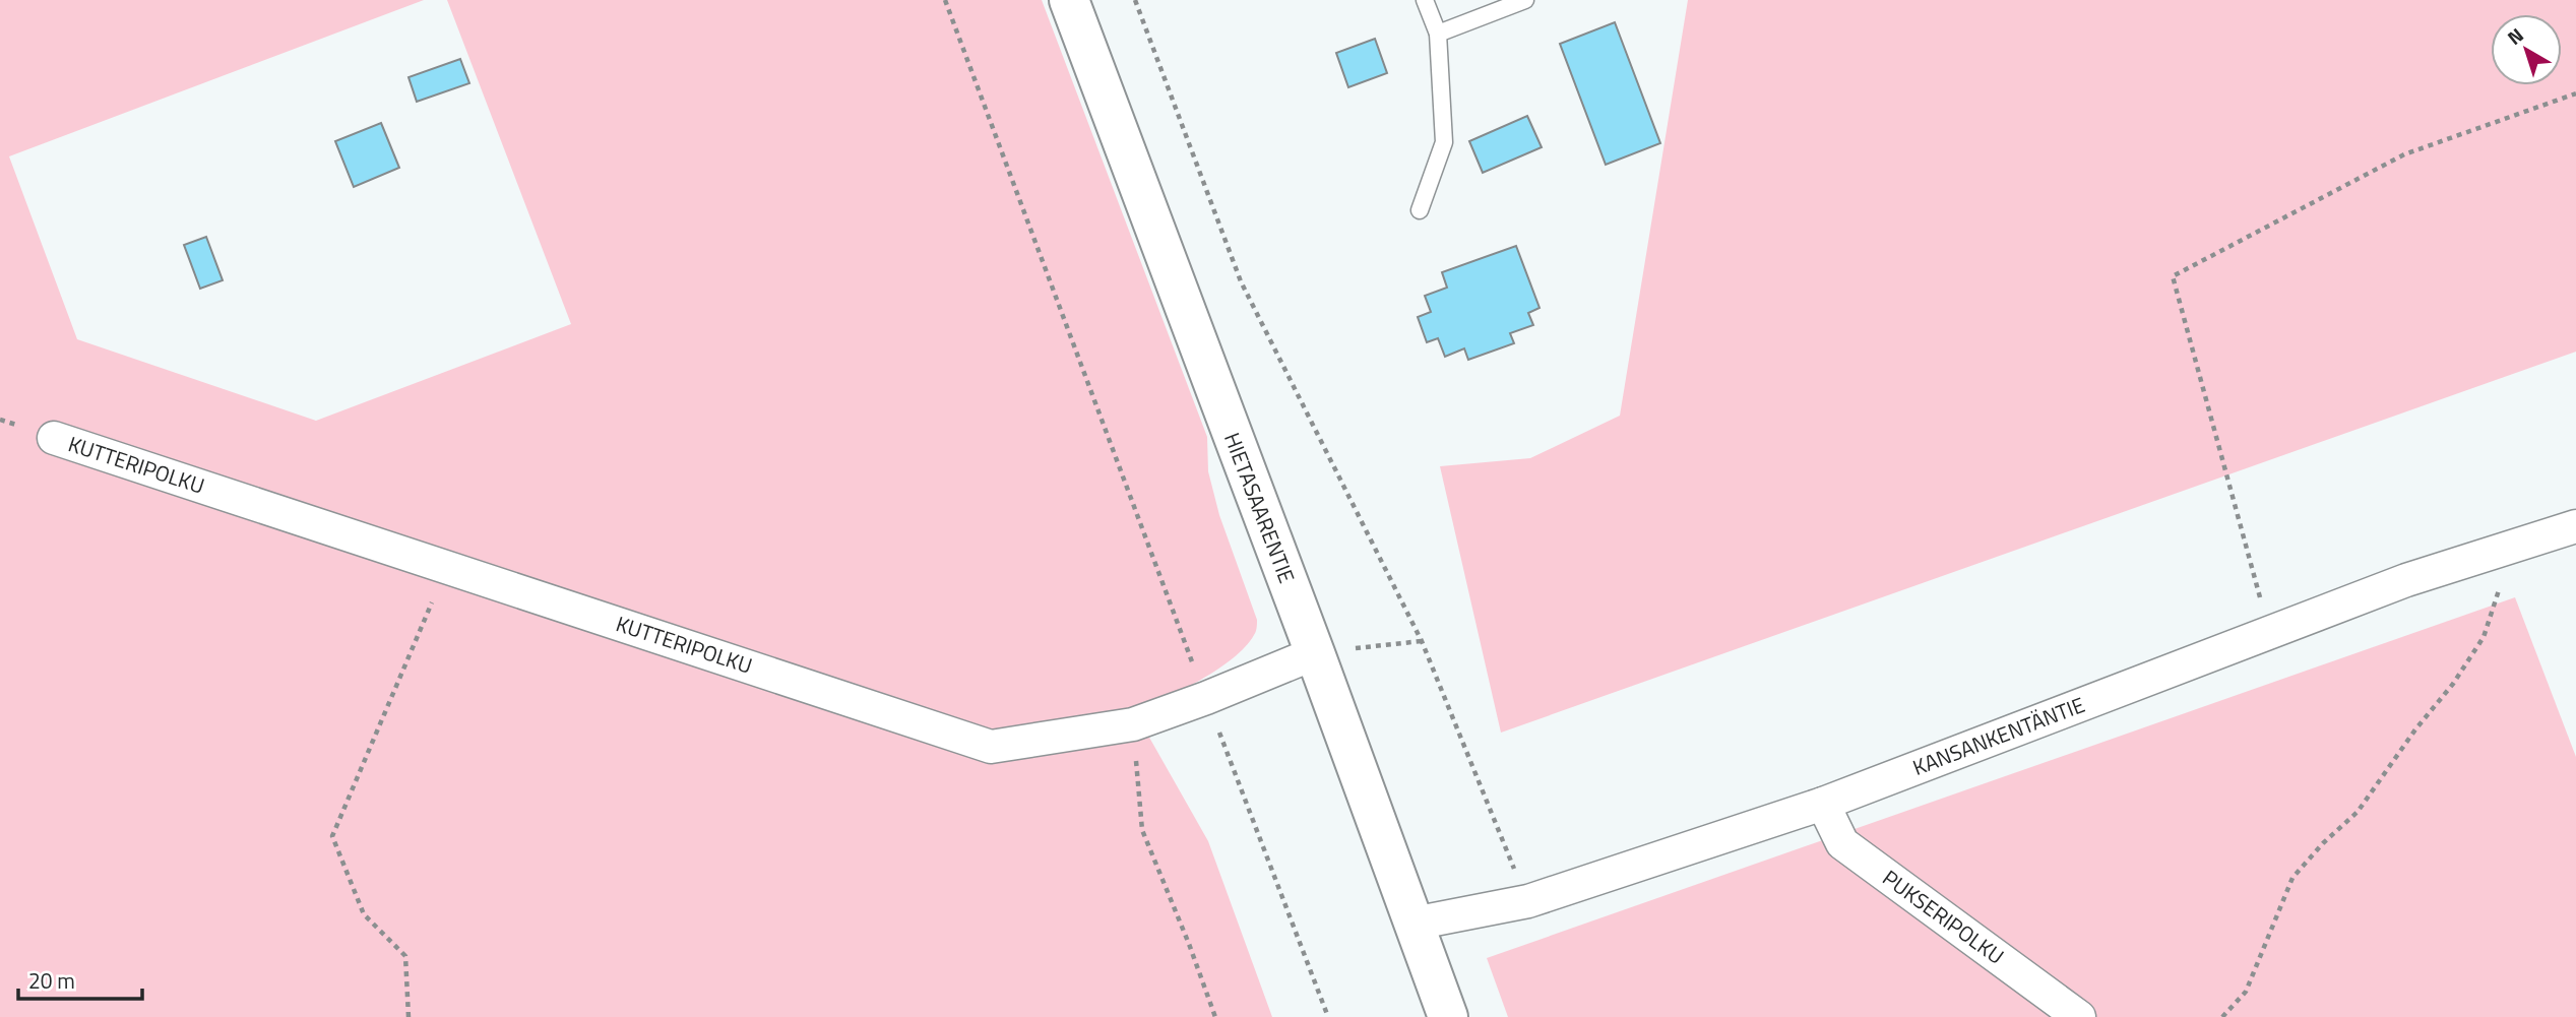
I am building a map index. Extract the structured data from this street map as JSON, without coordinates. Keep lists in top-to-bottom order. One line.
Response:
{"streets":{"street":["KUTTERIPOLKU","HIETASAARENTIE","KANSANKENTÄNTIE","PUKSERIPOLKU"]},"crossings":[["KUTTERIPOLKU","HIETASAARENTIE"],["HIETASAARENTIE","KANSANKENTÄNTIE"],["KANSANKENTÄNTIE","PUKSERIPOLKU"]],"scale_bar":"20 m","north":"top left"}
